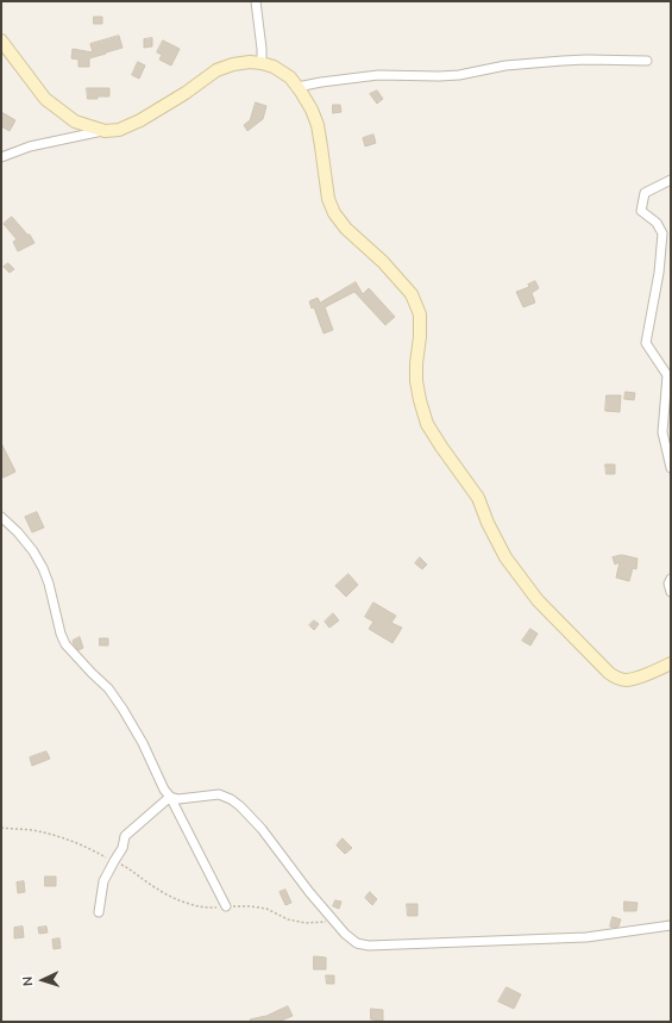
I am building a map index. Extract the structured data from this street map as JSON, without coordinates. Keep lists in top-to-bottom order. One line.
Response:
{"north":"left"}
